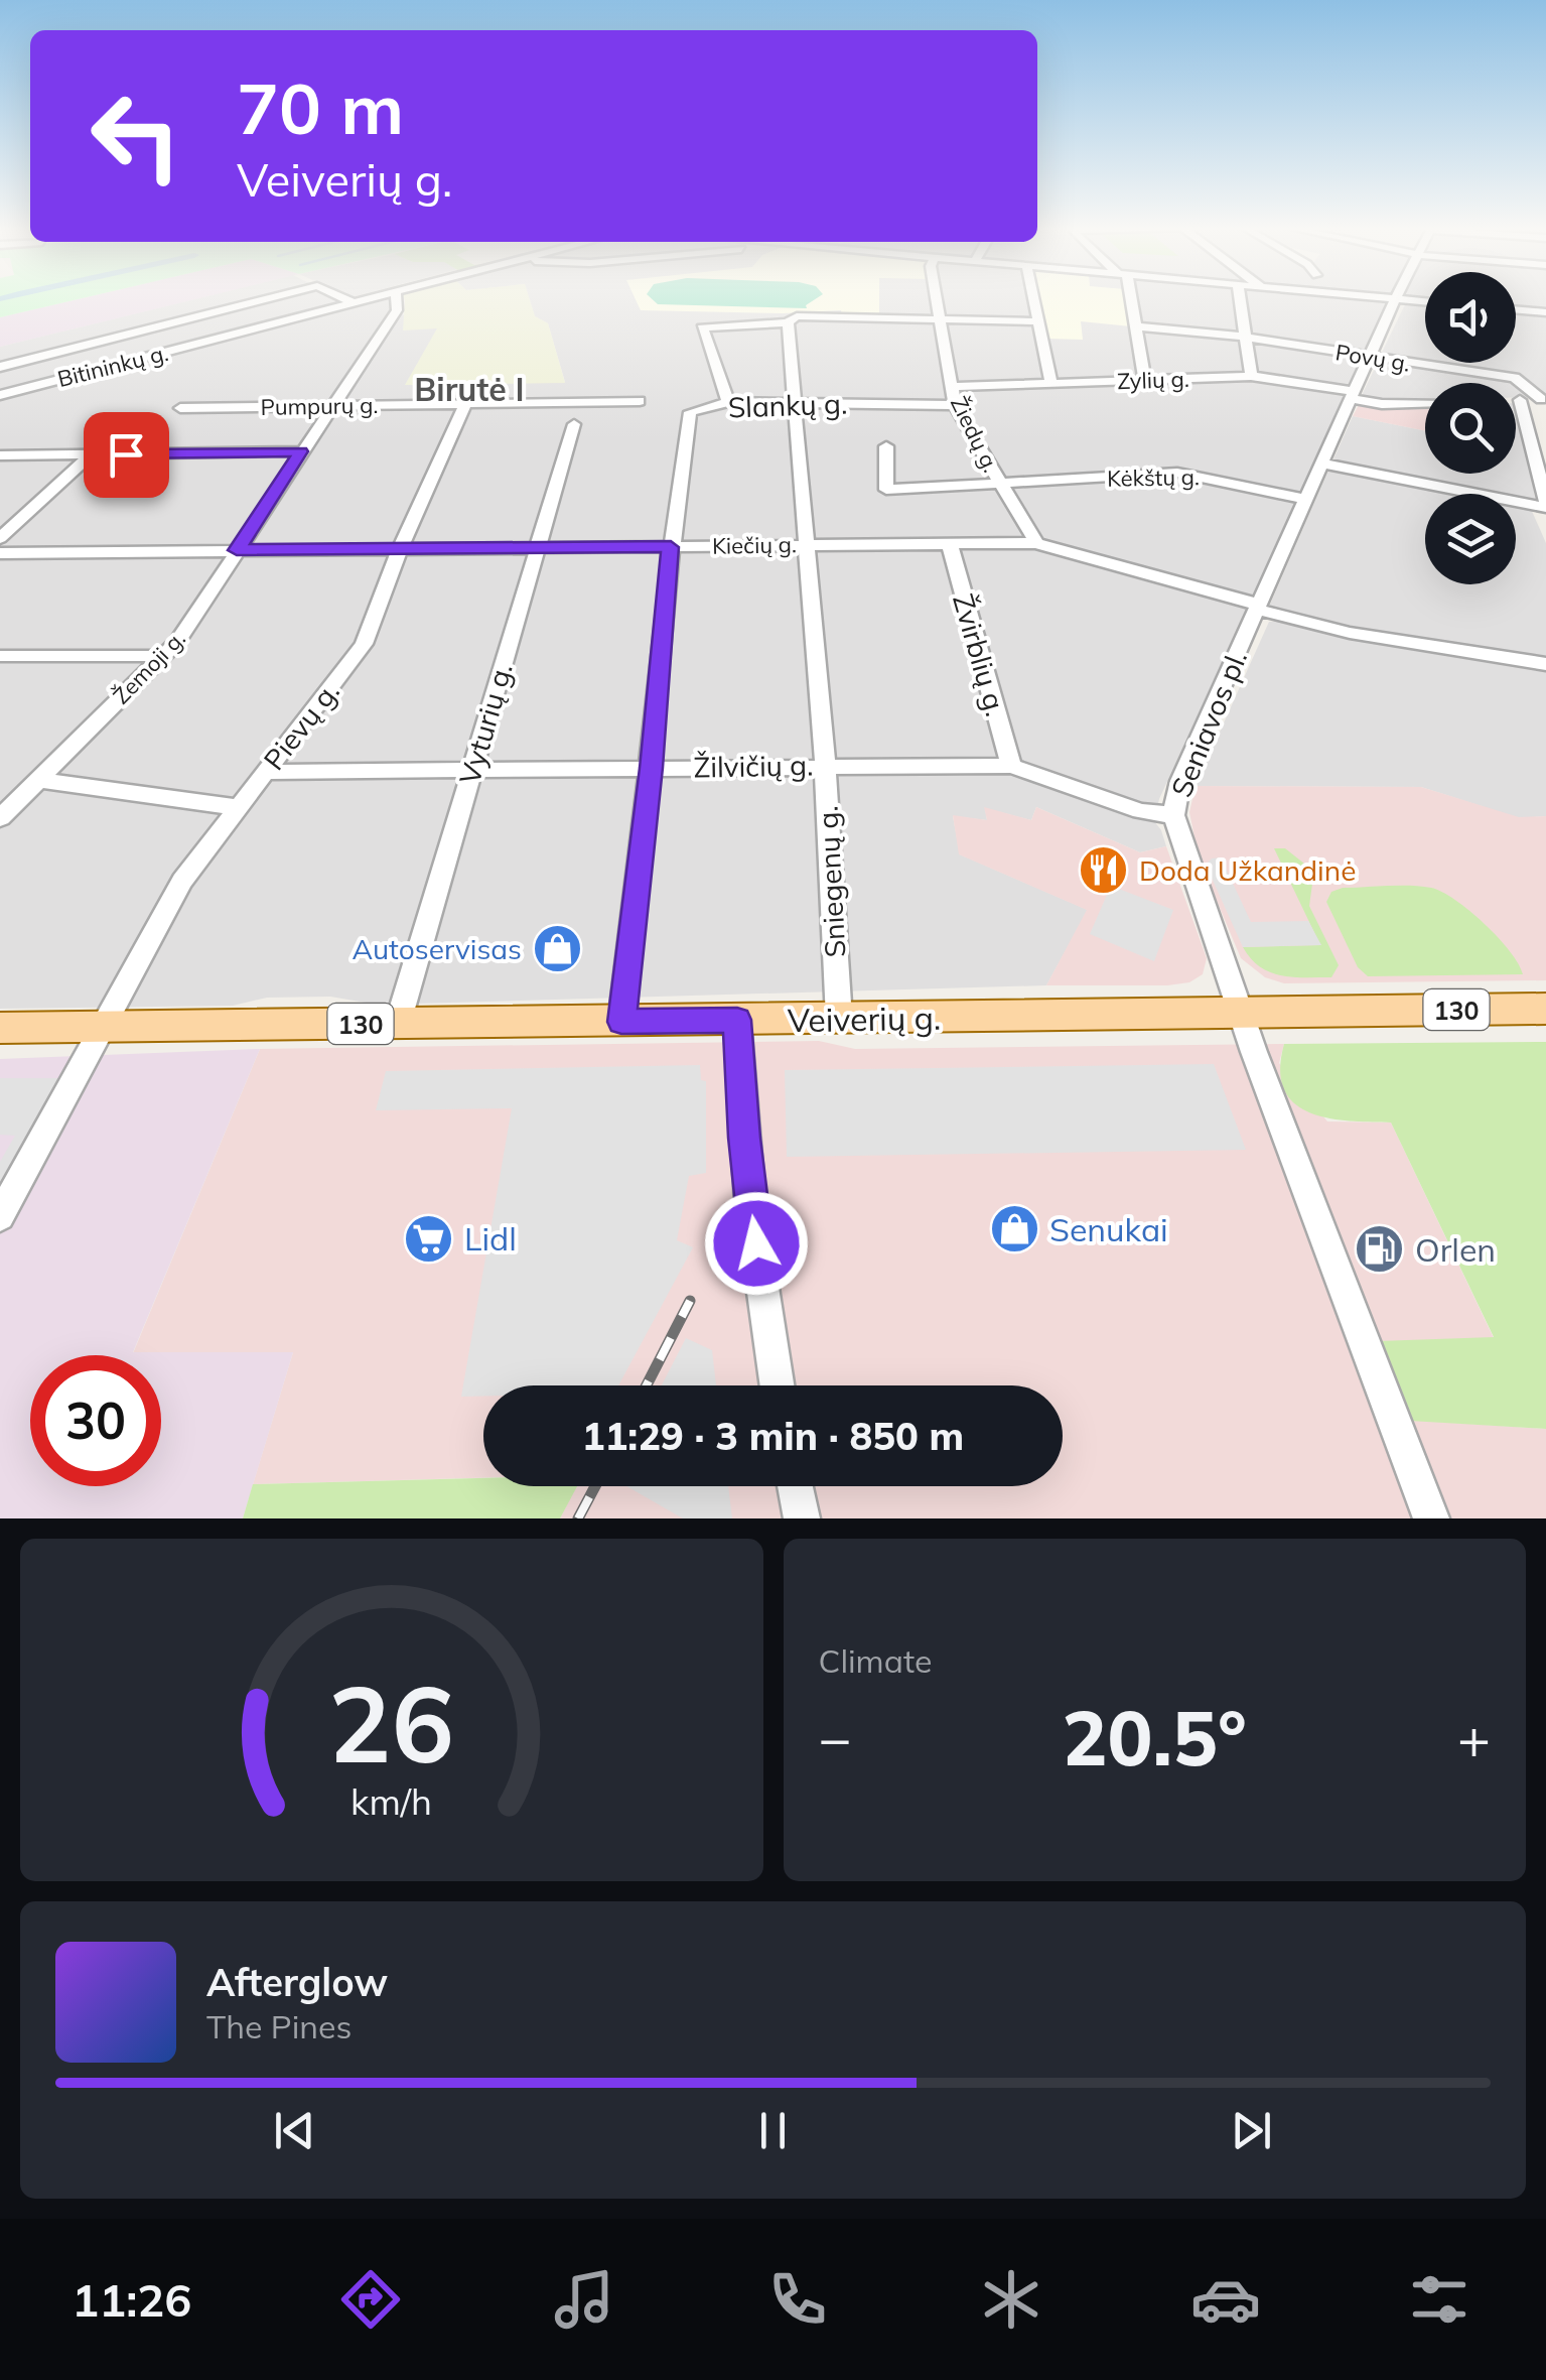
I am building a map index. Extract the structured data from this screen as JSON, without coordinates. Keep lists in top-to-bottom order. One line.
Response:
{"streets":{"main road":["130","Veiverių g."],"street":["Povų g.","Bitininkų g.","Zylių g.","Slankų g.","Pumpurų g.","Žiedų g.","Kėkštų g.","Kiečių g.","Žvirblių g.","Žemoji g.","Vyturių g.","Seniavos pl.","Pievų g.","Žilvičių g.","Sniegenų g."]},"crossings":[["Povų g.","Seniavos pl."],["Bitininkų g.","Seniavos pl."],["Zylių g.","Žiedų g."],["Zylių g.","Seniavos pl."],["Slankų g.","Žiedų g."],["Slankų g.","Kiečių g."],["Slankų g.","Žilvičių g."],["Slankų g.","Sniegenų g."],["Slankų g.","Veiverių g."],["Pumpurų g.","Žemoji g."],["Pumpurų g.","Pievų g."],["Žiedų g.","Kėkštų g."],["Žiedų g.","Kiečių g."],["Kėkštų g.","Seniavos pl."],["Kiečių g.","Žvirblių g."],["Kiečių g.","Žemoji g."],["Kiečių g.","Vyturių g."],["Kiečių g.","Seniavos pl."],["Kiečių g.","Pievų g."],["Kiečių g.","Sniegenų g."],["Žvirblių g.","Žilvičių g."],["Vyturių g.","Žilvičių g."],["Vyturių g.","Veiverių g."],["Seniavos pl.","Žilvičių g."],["Seniavos pl.","Veiverių g."],["Pievų g.","Žilvičių g."],["Pievų g.","Veiverių g."],["Žilvičių g.","Sniegenų g."],["Sniegenų g.","Veiverių g."]],"districts":["Birutė I"],"places":{"restaurant":["Doda Užkandinė"],"shop":["Autoservisas","Senukai"],"supermarket":["Lidl"],"fuel station":["Orlen"]},"page":{"turn":["70 m","Veiverių g."],"limit":"30","trip":"11:29 · 3 min · 850 m","tile":"Climate","heat":["−","20.5°","+"],"song":["Afterglow","The Pines"],"tabs":"11:26","gauge":["26","km/h"]}}
